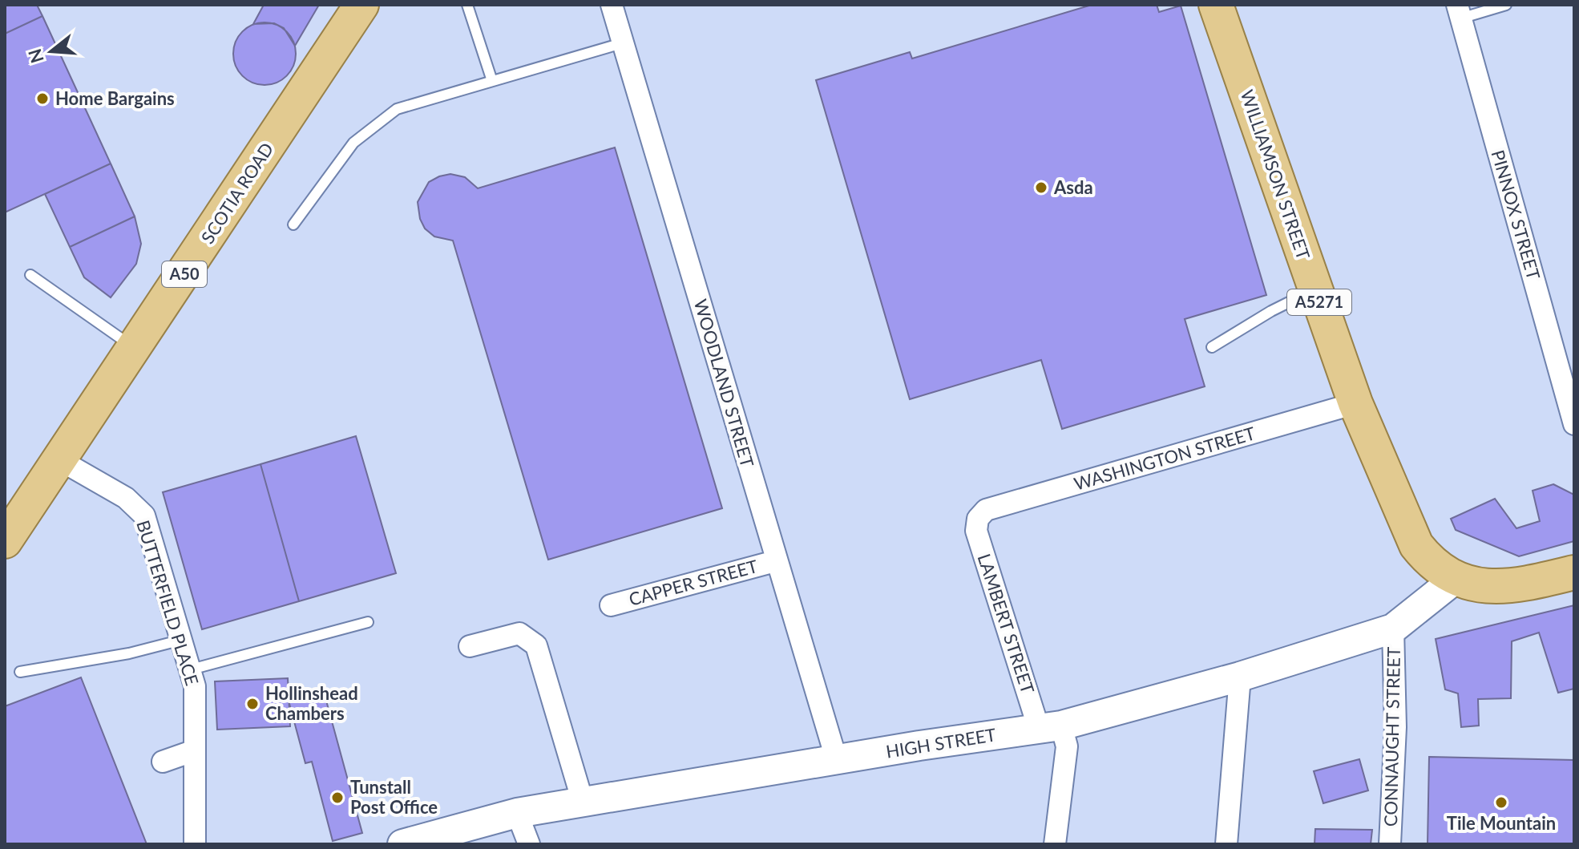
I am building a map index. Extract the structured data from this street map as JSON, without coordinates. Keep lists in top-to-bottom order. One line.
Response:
{"streets":{"main road":["WILLIAMSON STREET","SCOTIA ROAD","A50","A5271"],"street":["PINNOX STREET","WOODLAND STREET","WASHINGTON STREET","CAPPER STREET","BUTTERFIELD PLACE","LAMBERT STREET","CONNAUGHT STREET","HIGH STREET"]},"crossings":[["WILLIAMSON STREET","A5271"],["WILLIAMSON STREET","WASHINGTON STREET"],["WILLIAMSON STREET","HIGH STREET"],["SCOTIA ROAD","BUTTERFIELD PLACE"],["A5271","HIGH STREET"],["WOODLAND STREET","CAPPER STREET"],["WOODLAND STREET","HIGH STREET"],["WASHINGTON STREET","LAMBERT STREET"],["LAMBERT STREET","HIGH STREET"],["CONNAUGHT STREET","HIGH STREET"]],"places":["Home Bargains","Asda","Hollinshead Chambers","Tunstall Post Office","Tile Mountain"],"north":"left"}
